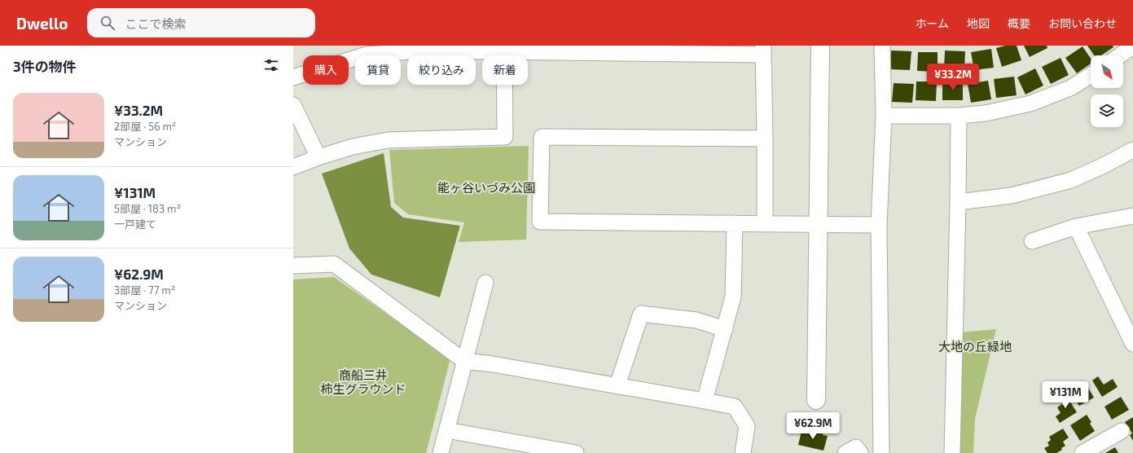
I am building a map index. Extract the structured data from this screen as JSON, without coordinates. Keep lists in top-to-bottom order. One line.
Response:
{"parks":["能ヶ谷いづみ公園","大地の丘緑地","商船三井 柿生グラウンド"],"north":"bottom right","page":{"header":"Dwello","search":"ここで検索","nav":["ホーム","地図","概要","お問い合わせ"],"heading":"3件の物件","chip":["購入","賃貸","絞り込み","新着"],"price":["¥33.2M","¥131M","¥62.9M"],"list":[{"name":"¥33.2M","note":"2部屋 · 56 m² · マンション"},{"name":"¥131M","note":"5部屋 · 183 m² · 一戸建て"},{"name":"¥62.9M","note":"3部屋 · 77 m² · マンション"}]}}
